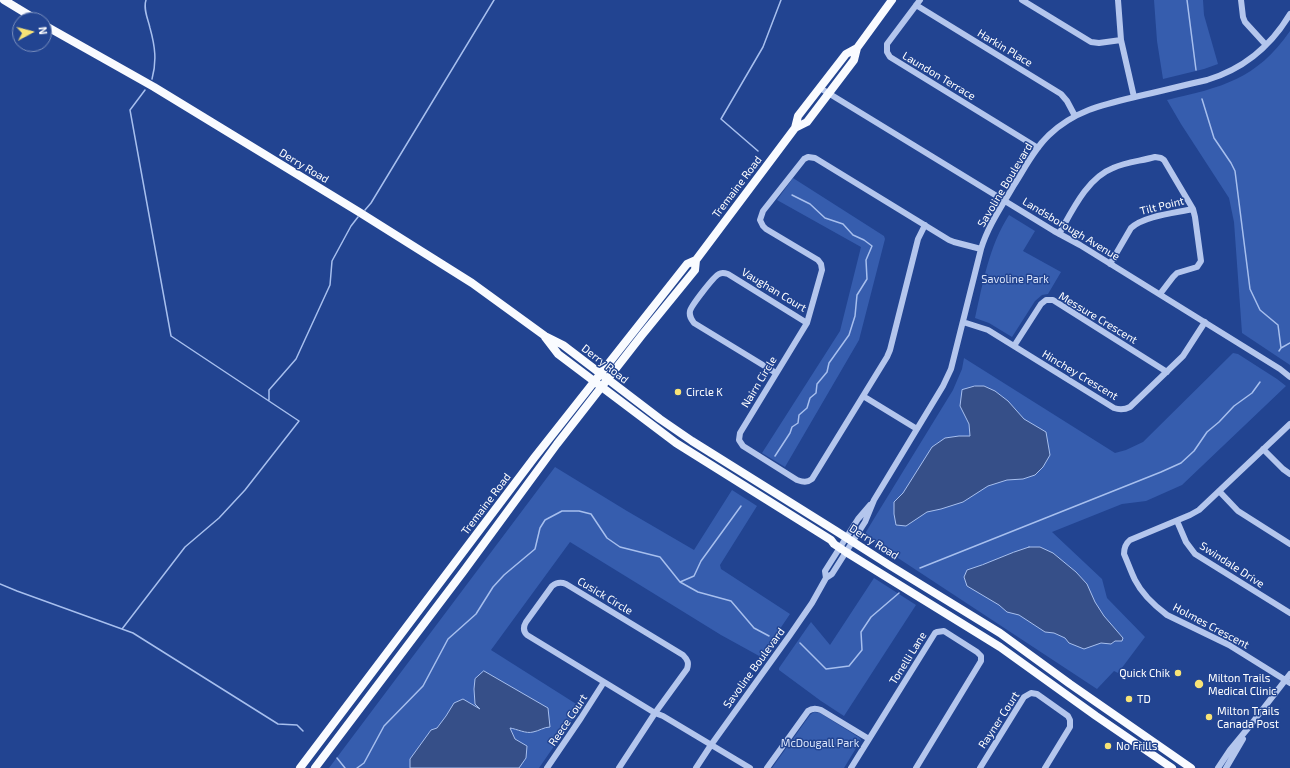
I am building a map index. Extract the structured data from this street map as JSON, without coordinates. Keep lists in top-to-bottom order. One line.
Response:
{"streets":{"main road":["Derry Road","Tremaine Road"],"street":["Harkin Place","Laundon Terrace","Savoline Boulevard","Tilt Point","Landsborough Avenue","Vaughan Court","Messure Crescent","Hinchey Crescent","Nairn Circle","Swindale Drive","Cusick Circle","Holmes Crescent","Tonelli Lane","Reece Court","Rayner Court"]},"crossings":[["Harkin Place","Laundon Terrace"],["Harkin Place","Savoline Boulevard"],["Laundon Terrace","Savoline Boulevard"],["Derry Road","Savoline Boulevard"],["Derry Road","Tremaine Road"],["Savoline Boulevard","Landsborough Avenue"],["Savoline Boulevard","Hinchey Crescent"],["Savoline Boulevard","Nairn Circle"],["Savoline Boulevard","Cusick Circle"],["Tremaine Road","Landsborough Avenue"],["Tilt Point","Landsborough Avenue"],["Landsborough Avenue","Hinchey Crescent"],["Vaughan Court","Nairn Circle"],["Messure Crescent","Hinchey Crescent"],["Swindale Drive","Holmes Crescent"],["Cusick Circle","Reece Court"]],"parks":["Savoline Park","McDougall Park"],"places":["Circle K","Quick Chik","Milton Trails Medical Clinic","TD","Milton Trails Canada Post","No Frills"],"north":"right"}
